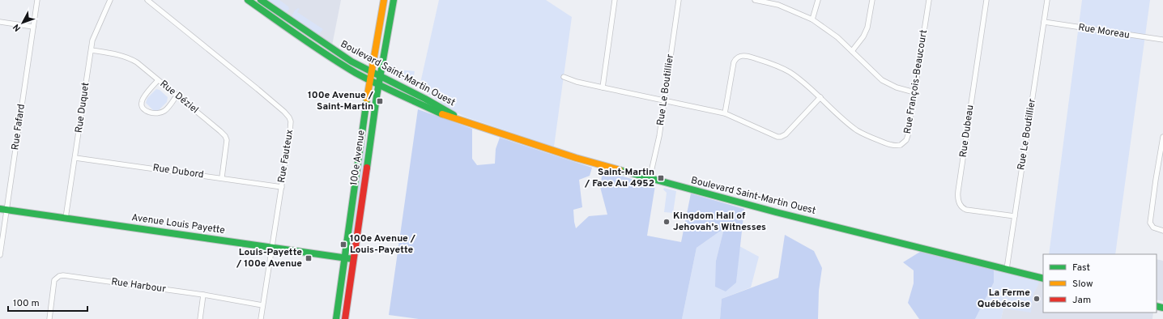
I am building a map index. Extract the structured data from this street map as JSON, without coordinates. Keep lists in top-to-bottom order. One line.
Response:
{"streets":{"main road":["Boulevard Saint-Martin Ouest","100e Avenue","Avenue Louis Payette"],"street":["Rue Moreau","Rue François-Beaucourt","Rue Le Boutillier","Rue Déziel","Rue Duquet","Rue Fafard","Rue Dubeau","Rue Fauteux","Rue Dubord","Rue Harbour"]},"crossings":[["Rue Moreau","Rue Le Boutillier"],["Boulevard Saint-Martin Ouest","Rue Le Boutillier"],["Boulevard Saint-Martin Ouest","100e Avenue"],["Rue Le Boutillier","Rue Dubeau"],["Rue Déziel","Rue Duquet"],["Rue Déziel","Rue Dubord"],["Rue Duquet","Rue Dubord"],["Rue Duquet","Avenue Louis Payette"],["Rue Fafard","Avenue Louis Payette"],["Rue Fauteux","Rue Dubord"],["Rue Fauteux","Avenue Louis Payette"],["Rue Fauteux","Rue Harbour"],["100e Avenue","Avenue Louis Payette"]],"places":{"transit":["100e Avenue / Saint-Martin","Saint-Martin / Face Au 4952","100e Avenue / Louis-Payette","Louis-Payette / 100e Avenue"],"other":["Kingdom Hall of Jehovah's Witnesses","La Ferme Québécoise"]},"legend":["Fast","Slow","Jam"],"scale_bar":"100 m","north":"bottom left"}
